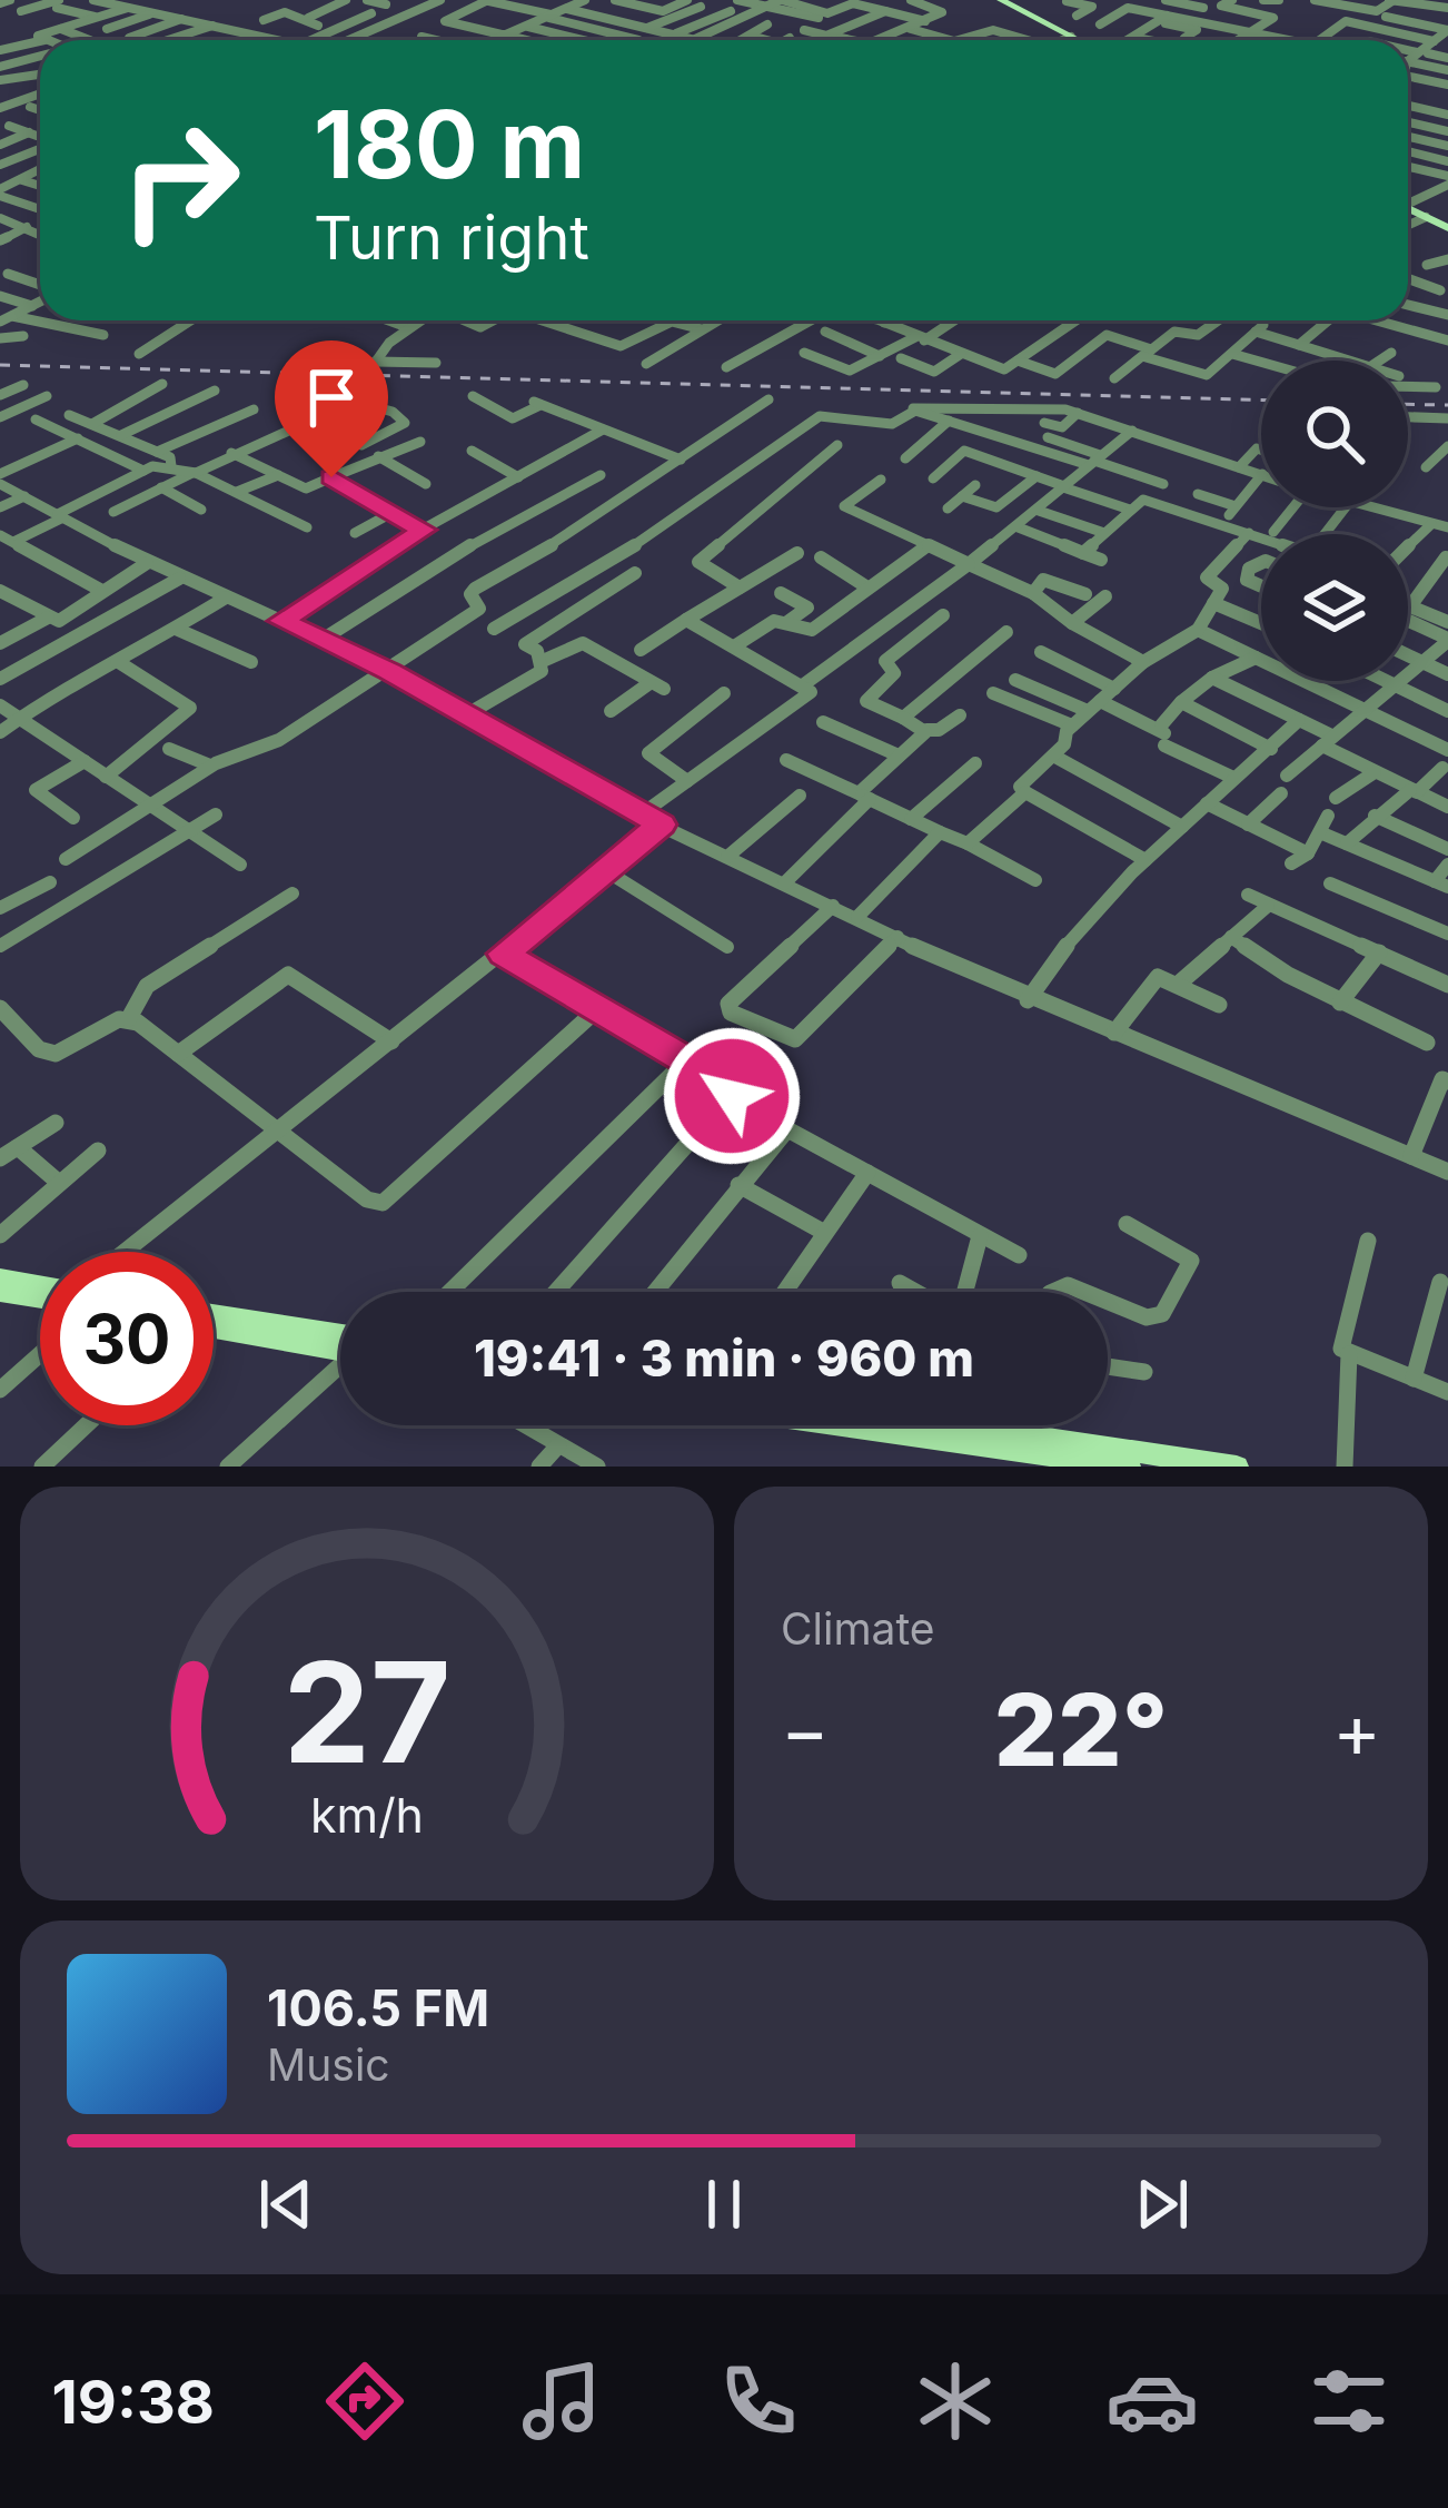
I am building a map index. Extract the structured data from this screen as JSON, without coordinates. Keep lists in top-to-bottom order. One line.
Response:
{"page":{"turn":["180 m","Turn right"],"limit":"30","trip":"19:41 · 3 min · 960 m","tile":"Climate","heat":["−","22°","+"],"song":["106.5 FM","Music"],"tabs":"19:38","gauge":["27","km/h"]}}
